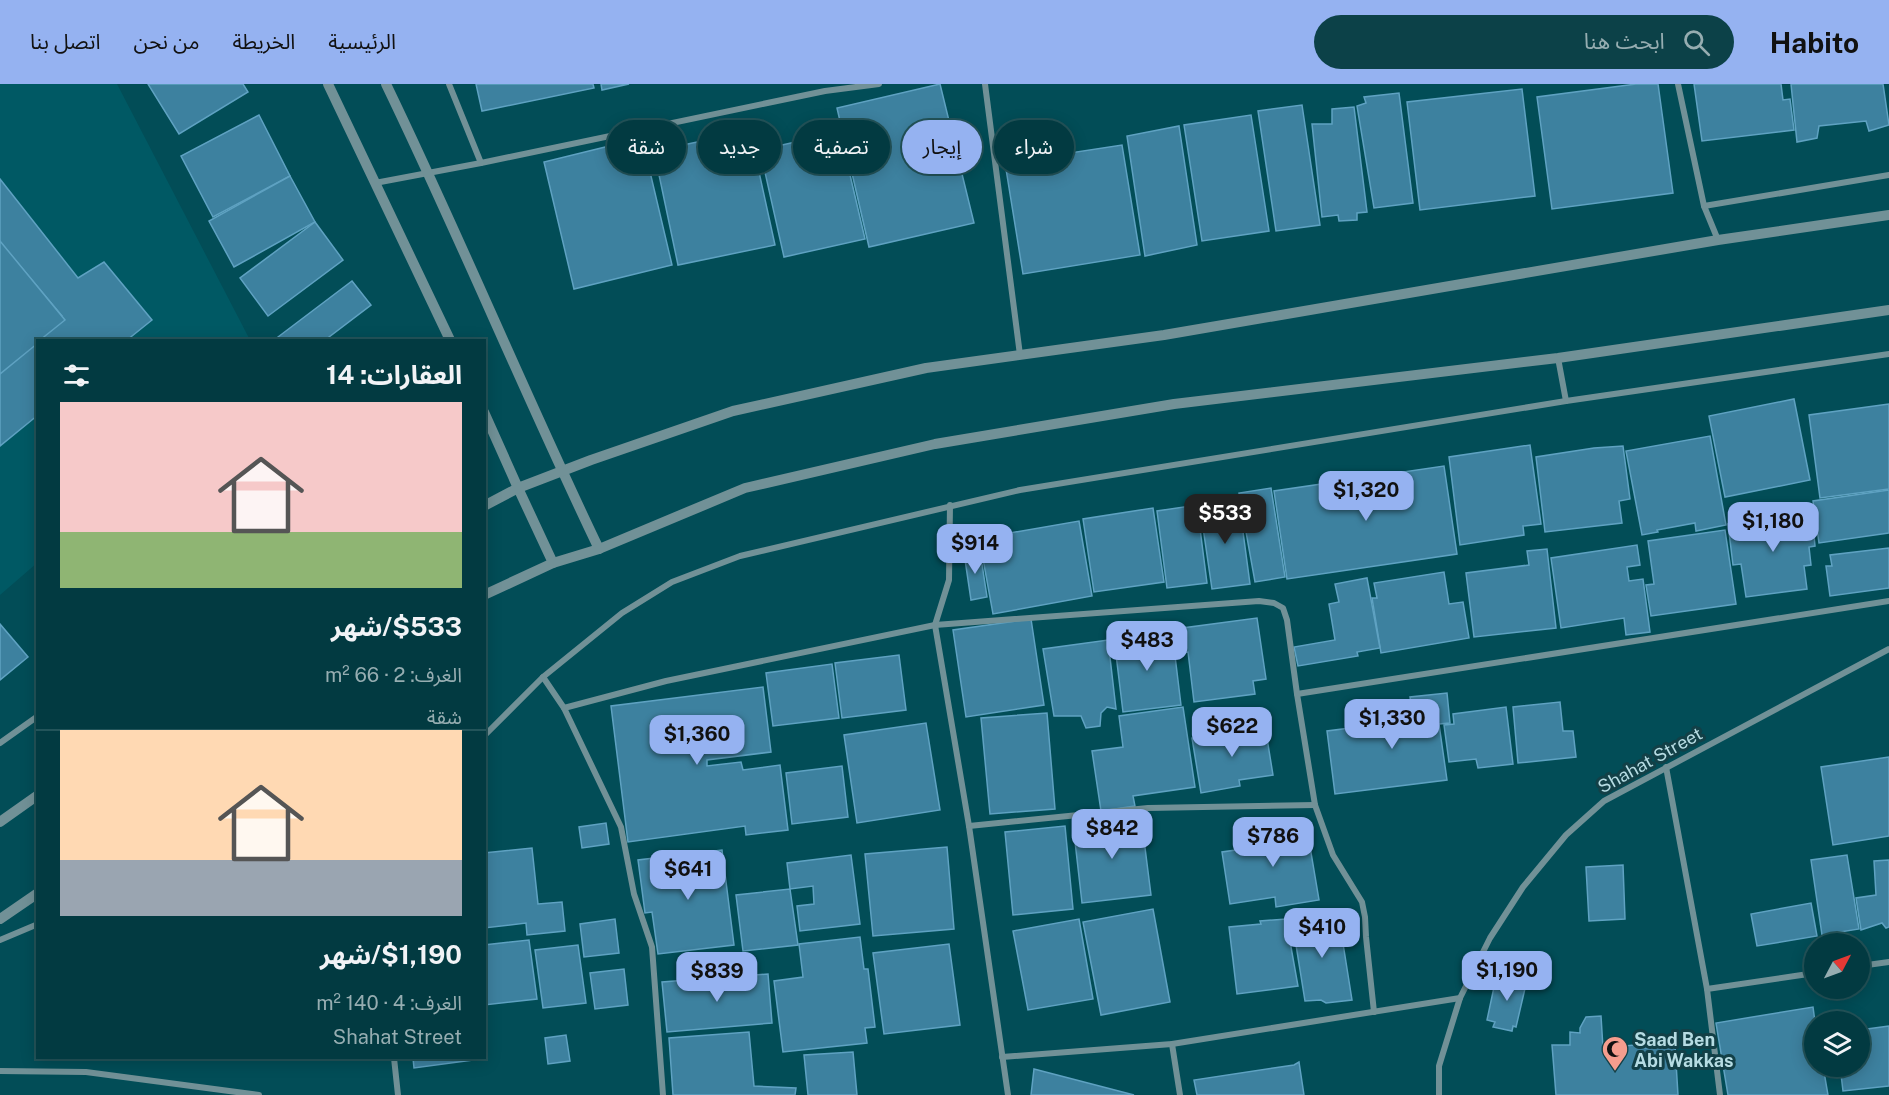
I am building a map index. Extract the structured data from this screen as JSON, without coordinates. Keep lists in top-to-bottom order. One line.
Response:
{"streets":{"street":["Shahat Street"]},"places":{"mosque":["Saad Ben Abi Wakkas"]},"north":"top right","page":{"header":"Habito","search":"ابحث هنا","nav":["الرئيسية","الخريطة","من نحن","اتصل بنا"],"chip":["شراء","إيجار","تصفية","جديد","شقة"],"heading":"العقارات: 14","list":[{"name":"$533/شهر","note":"الغرف: 2 · 66 m² · شقة"},{"name":"$1,190/شهر","note":"الغرف: 4 · 140 m² · Shahat Street"}],"price":["$1,320","$533","$1,180","$914","$483","$1,330","$622","$1,360","$842","$786","$641","$410","$1,190","$839"]}}
